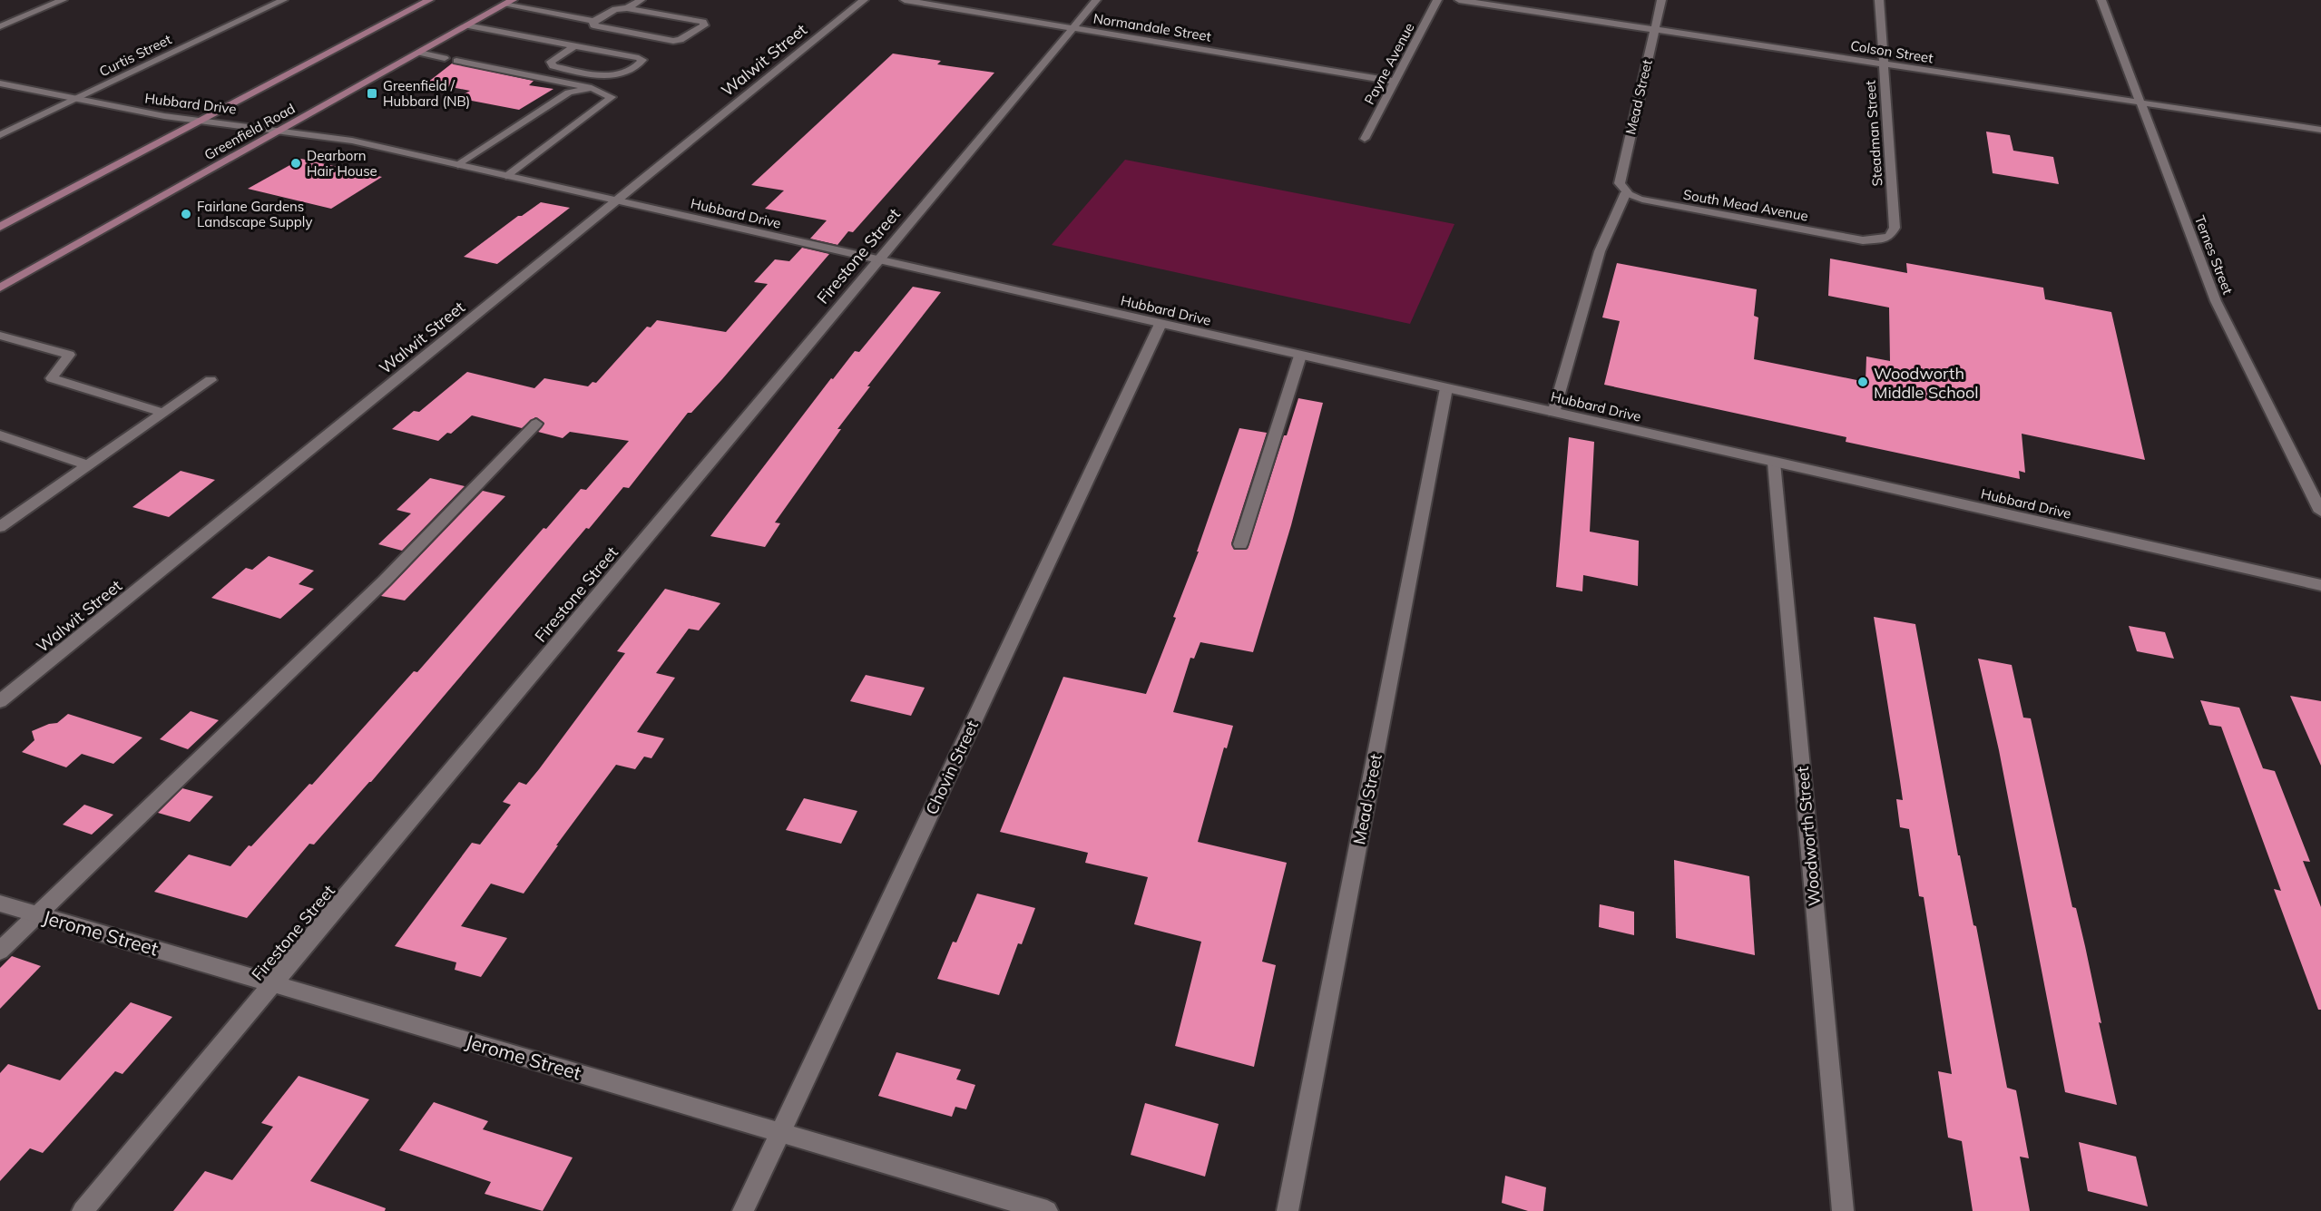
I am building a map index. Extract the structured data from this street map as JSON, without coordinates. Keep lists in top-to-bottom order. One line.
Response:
{"streets":{"main road":["Greenfield Road"],"street":["Normandale Street","Colson Street","Curtis Street","Walwit Street","Payne Avenue","Mead Street","Hubbard Drive","Steadman Street","South Mead Avenue","Ternes Street","Firestone Street","Chovin Street","Woodworth Street","Jerome Street"]},"crossings":[["Normandale Street","Payne Avenue"],["Normandale Street","Firestone Street"],["Colson Street","Mead Street"],["Colson Street","Steadman Street"],["Colson Street","Ternes Street"],["Curtis Street","Hubbard Drive"],["Walwit Street","Hubbard Drive"],["Mead Street","Hubbard Drive"],["Mead Street","South Mead Avenue"],["Hubbard Drive","Greenfield Road"],["Hubbard Drive","Firestone Street"],["Hubbard Drive","Chovin Street"],["Hubbard Drive","Woodworth Street"],["Steadman Street","South Mead Avenue"],["Firestone Street","Jerome Street"],["Chovin Street","Jerome Street"]],"places":{"transit":["Greenfield / Hubbard (NB)"],"other":["Dearborn Hair House","Fairlane Gardens Landscape Supply","Woodworth Middle School"]}}
